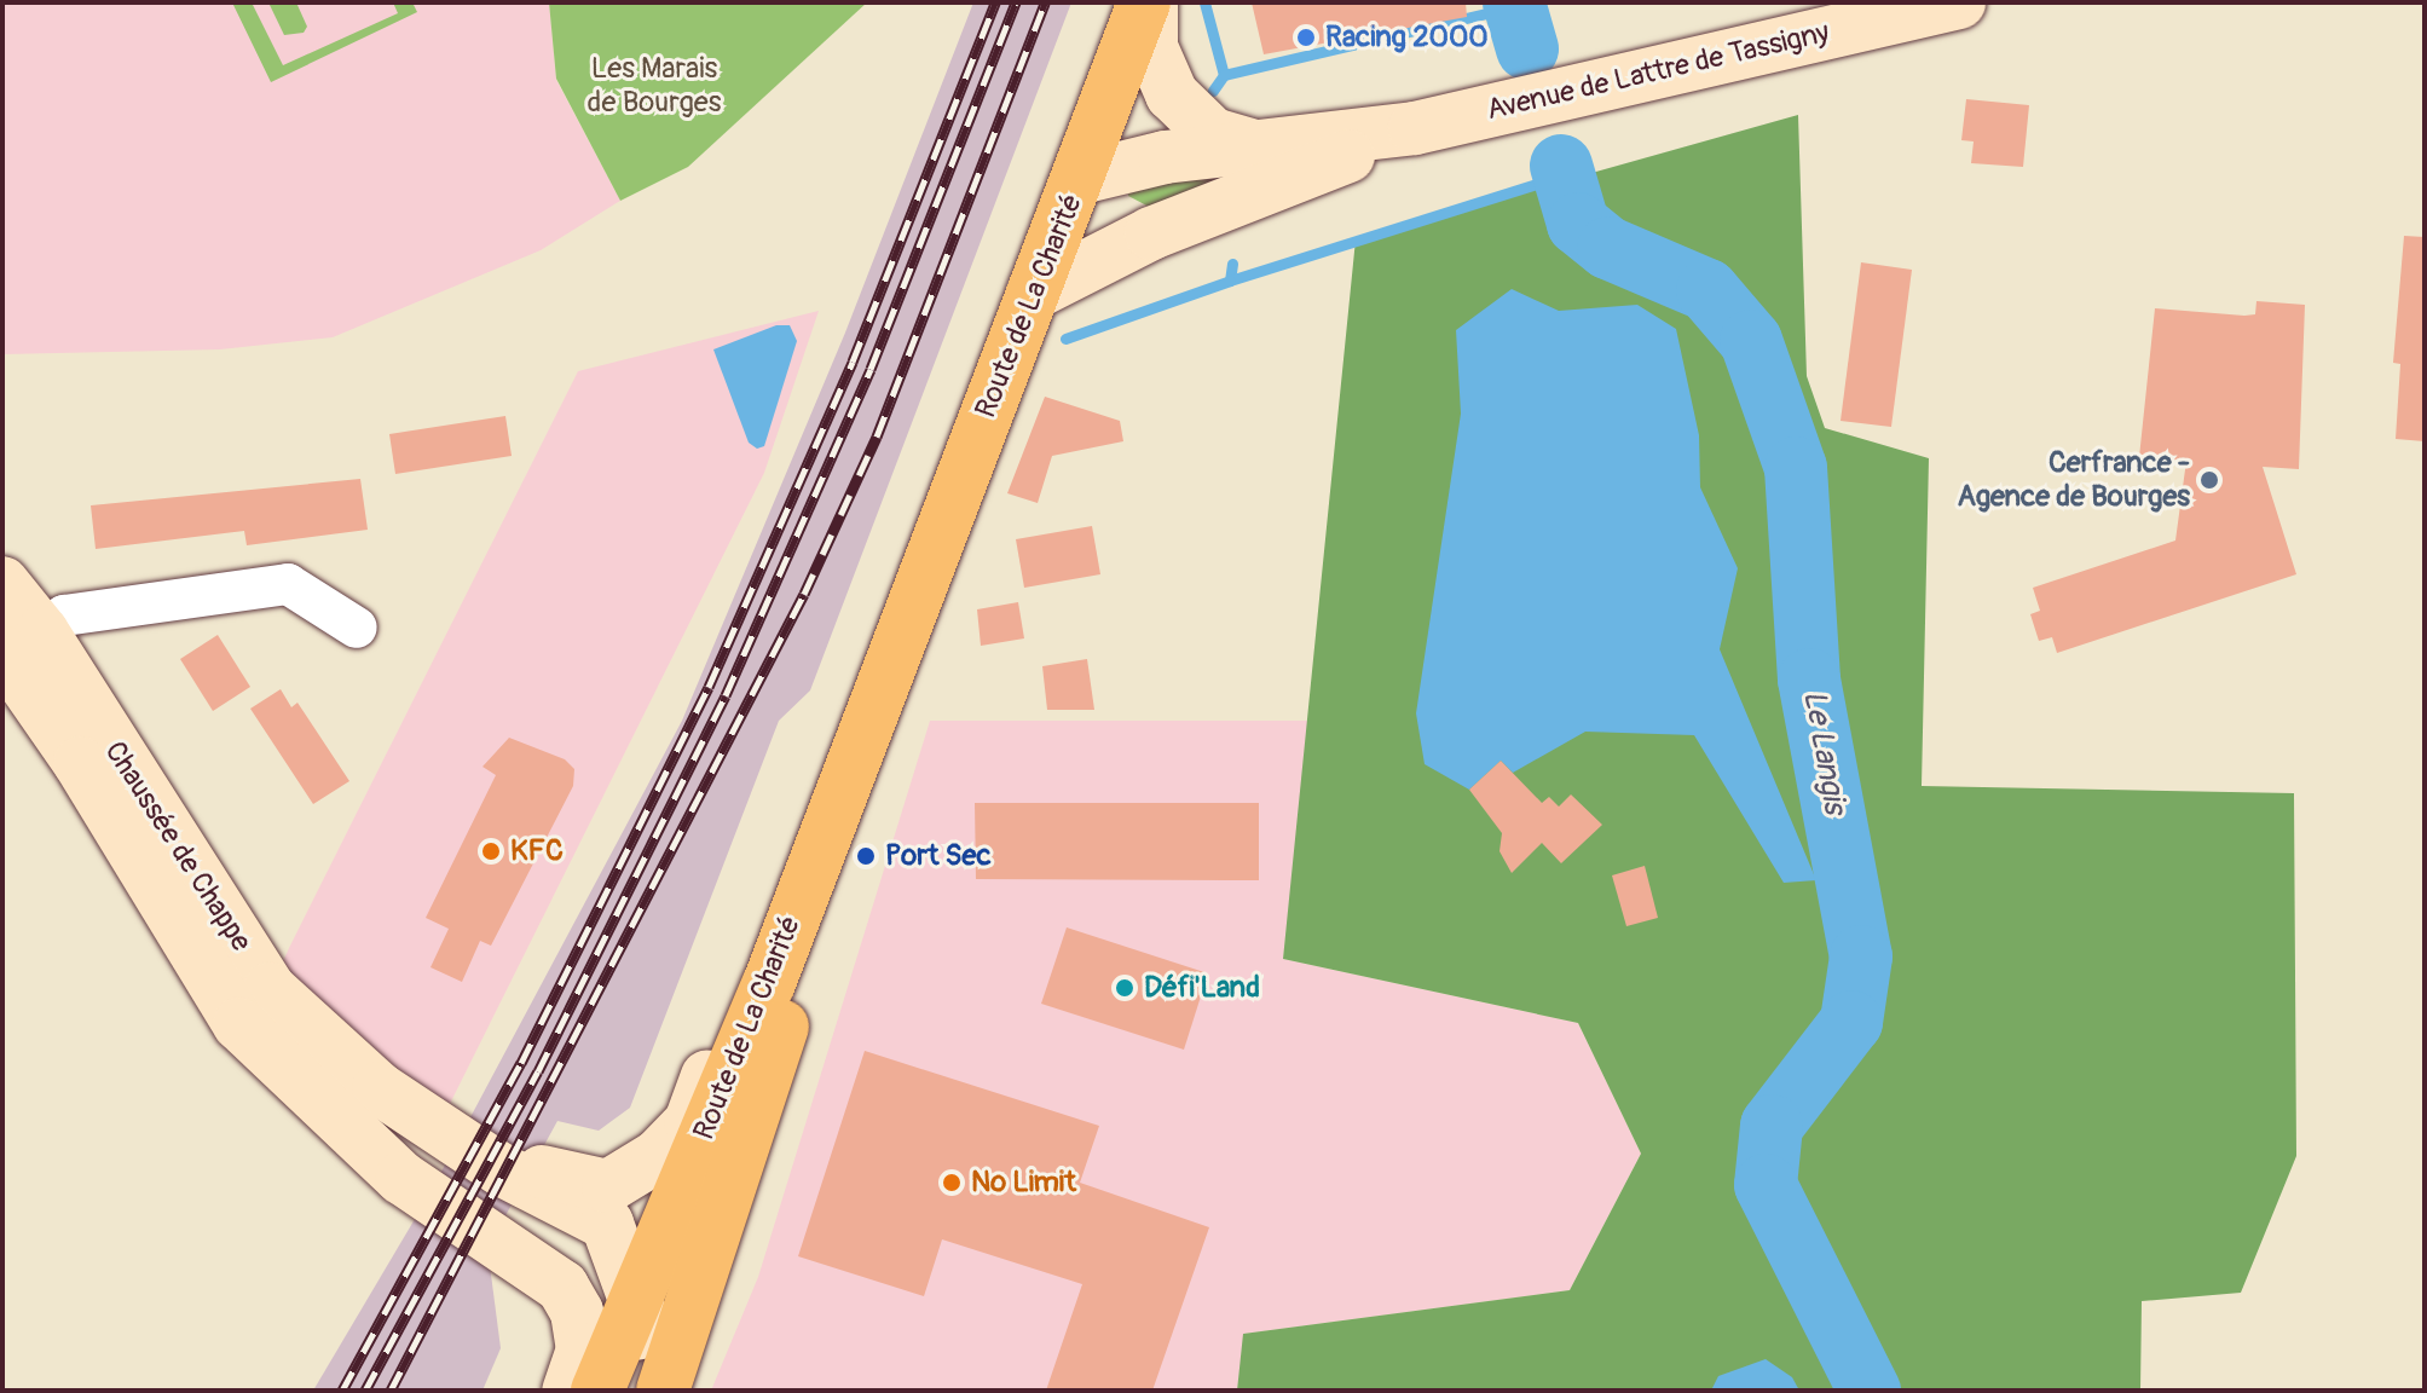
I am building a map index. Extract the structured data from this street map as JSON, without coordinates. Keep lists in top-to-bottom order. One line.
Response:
{"streets":{"main road":["Avenue de Lattre de Tassigny","Route de La Charité","Chaussée de Chappe"]},"crossings":[["Avenue de Lattre de Tassigny","Route de La Charité"],["Route de La Charité","Chaussée de Chappe"]],"water":["Le Langis"],"parks":["Les Marais de Bourges"],"places":["Racing 2000","Cerfrance - Agence de Bourges","KFC","Port Sec","Défi'Land","No Limit"]}
